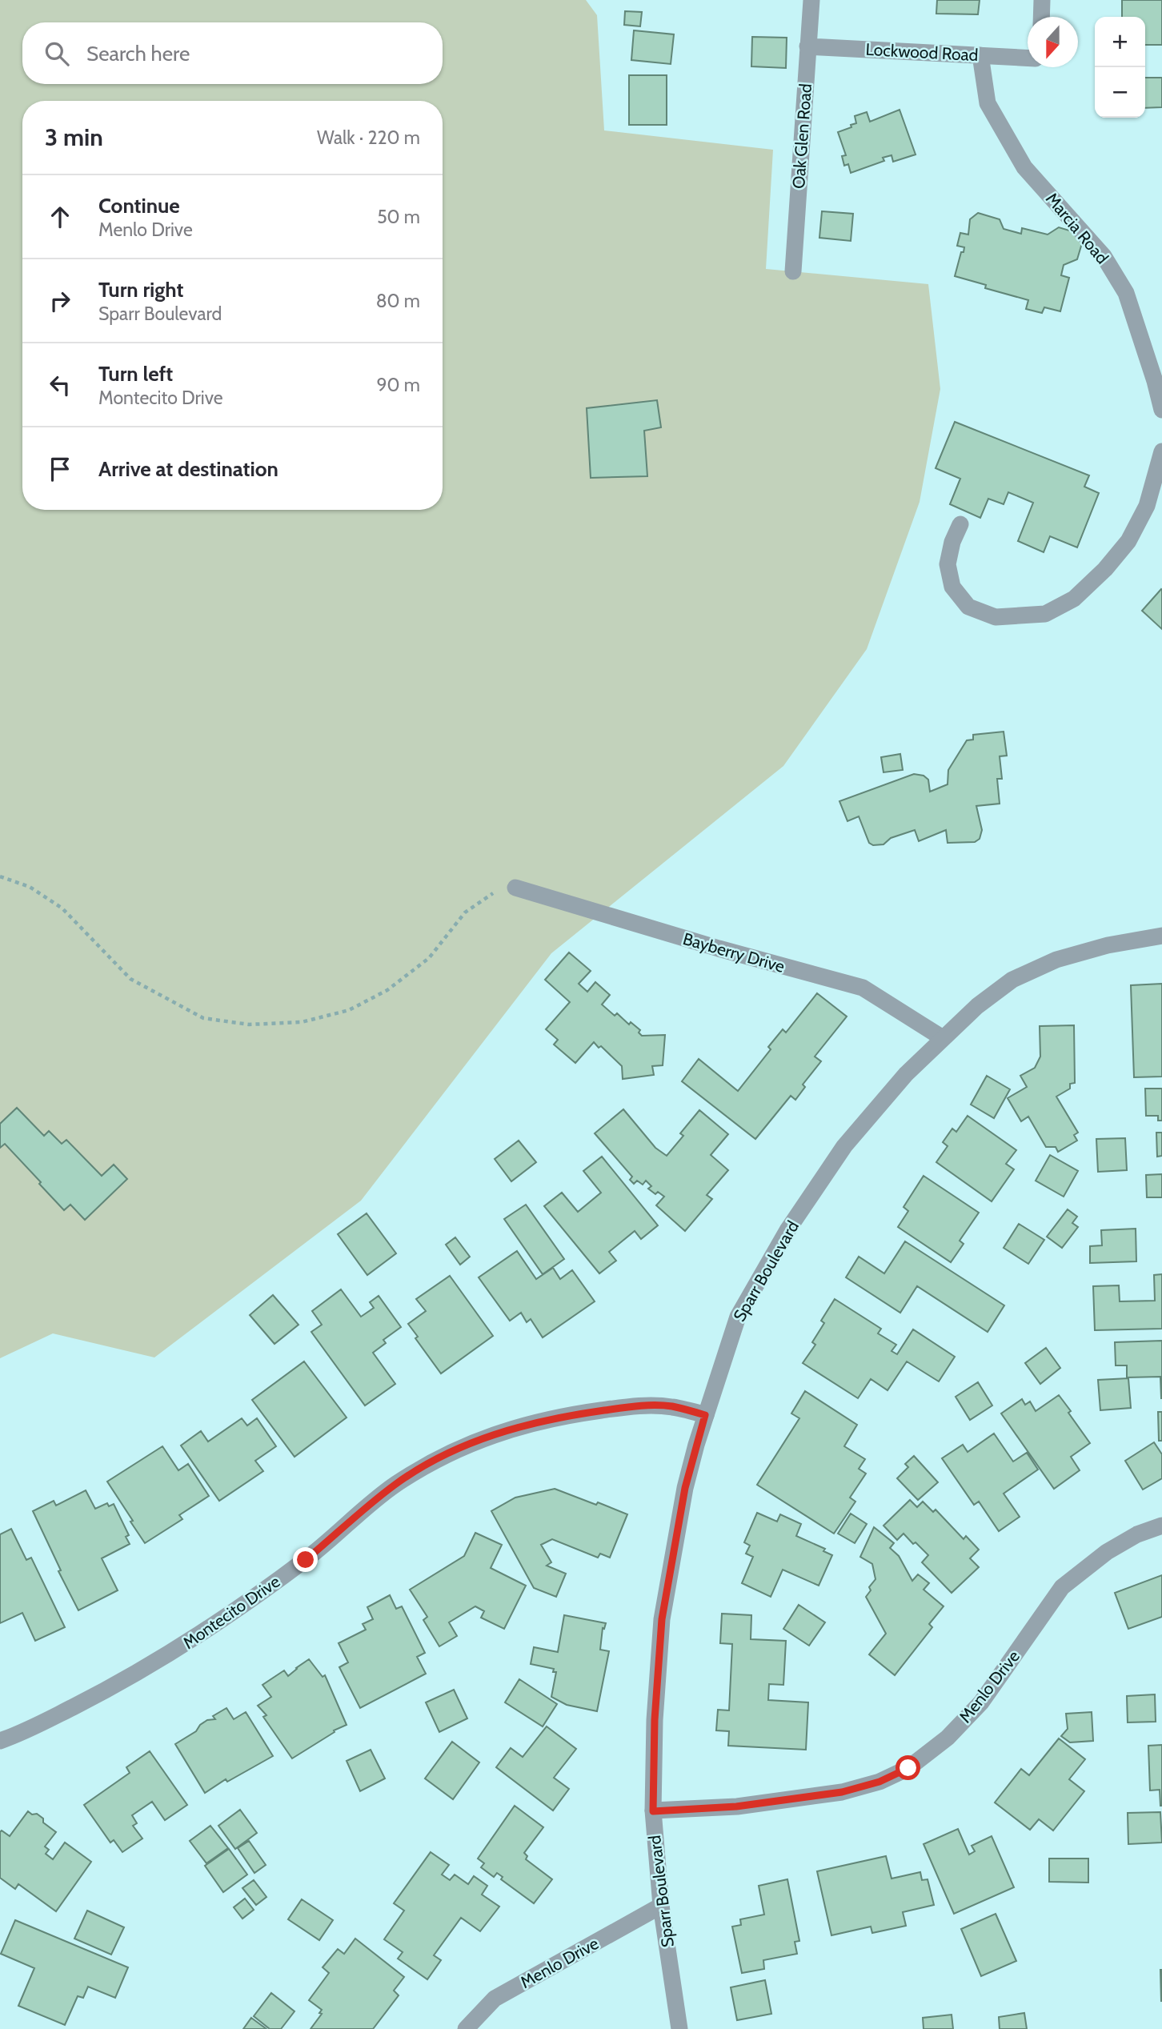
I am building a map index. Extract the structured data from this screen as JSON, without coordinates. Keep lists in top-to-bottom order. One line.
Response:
{"streets":{"street":["Lockwood Road","Oak Glen Road","Marcia Road","Bayberry Drive","Sparr Boulevard","Montecito Drive","Menlo Drive"]},"crossings":[["Lockwood Road","Oak Glen Road"],["Lockwood Road","Marcia Road"],["Bayberry Drive","Sparr Boulevard"],["Sparr Boulevard","Montecito Drive"],["Sparr Boulevard","Menlo Drive"]],"north":"bottom","page":{"map_buttons":["+","−"],"search":"Search here","heading":["3 min","Walk · 220 m"],"list":[["Continue","Menlo Drive","50 m"],["Turn right","Sparr Boulevard","80 m"],["Turn left","Montecito Drive","90 m"],"Arrive at destination"]}}
